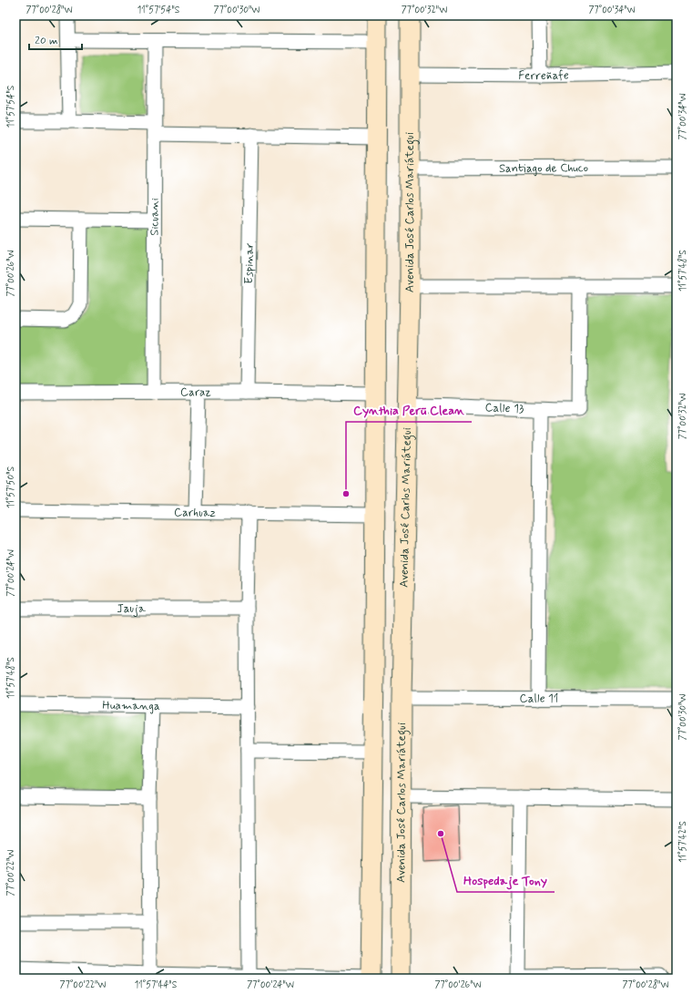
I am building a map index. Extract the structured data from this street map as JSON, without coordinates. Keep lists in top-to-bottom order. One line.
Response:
{"streets":{"main road":["Avenida José Carlos Mariátegui"],"street":["Ferreñafe","Santiago de Chuco","Sicuani","Espinar","Caraz","Calle 13","Carhuaz","Jauja","Calle 11","Huamanga"]},"crossings":[["Ferreñafe","Avenida José Carlos Mariátegui"],["Santiago de Chuco","Avenida José Carlos Mariátegui"],["Avenida José Carlos Mariátegui","Calle 13"],["Avenida José Carlos Mariátegui","Calle 11"],["Sicuani","Caraz"],["Espinar","Caraz"]],"places":["Cynthia Perū Clean","Hospedaje Tony"],"scale_bar":"20 m","coordinates":["77°00'28\"W","11°57'54\"S","77°00'30\"W","77°00'32\"W","77°00'34\"W","11°57'48\"S","77°00'26\"W","11°57'50\"S","77°00'24\"W","11°57'42\"S","77°00'22\"W","11°57'44\"S"]}
